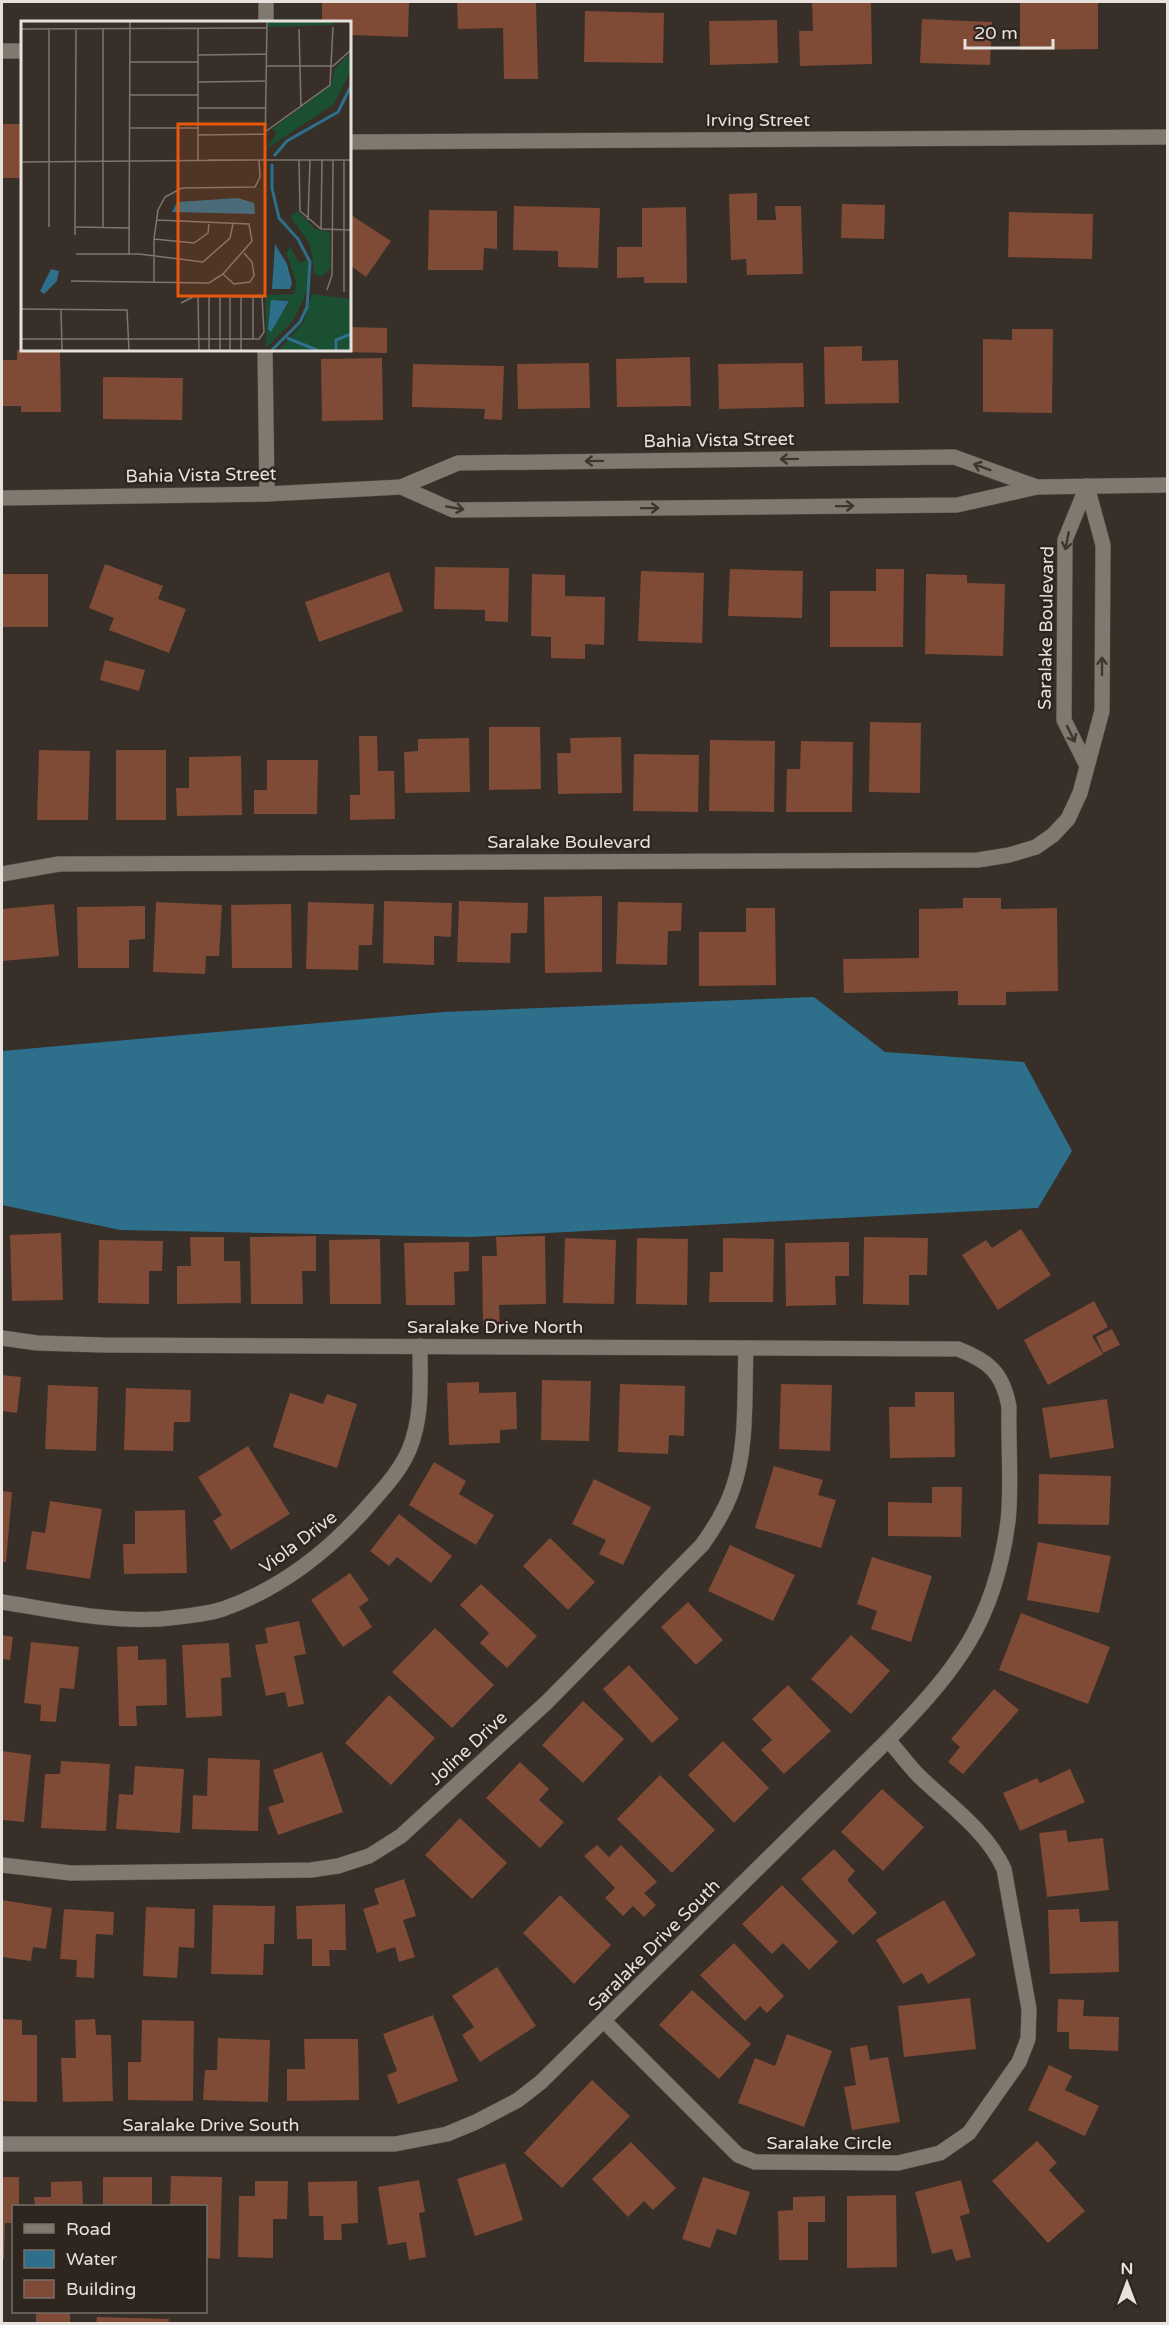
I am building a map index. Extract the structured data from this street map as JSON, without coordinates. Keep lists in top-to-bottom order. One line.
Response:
{"streets":{"street":["Irving Street","Bahia Vista Street","Saralake Boulevard","Saralake Drive North","Viola Drive","Joline Drive","Saralake Drive South","Saralake Circle"]},"crossings":[["Bahia Vista Street","Saralake Boulevard"],["Saralake Drive North","Viola Drive"],["Saralake Drive North","Joline Drive"],["Saralake Drive North","Saralake Drive South"],["Saralake Drive South","Saralake Circle"]],"legend":["Road","Water","Building"],"scale_bar":"20 m","north":"top"}
